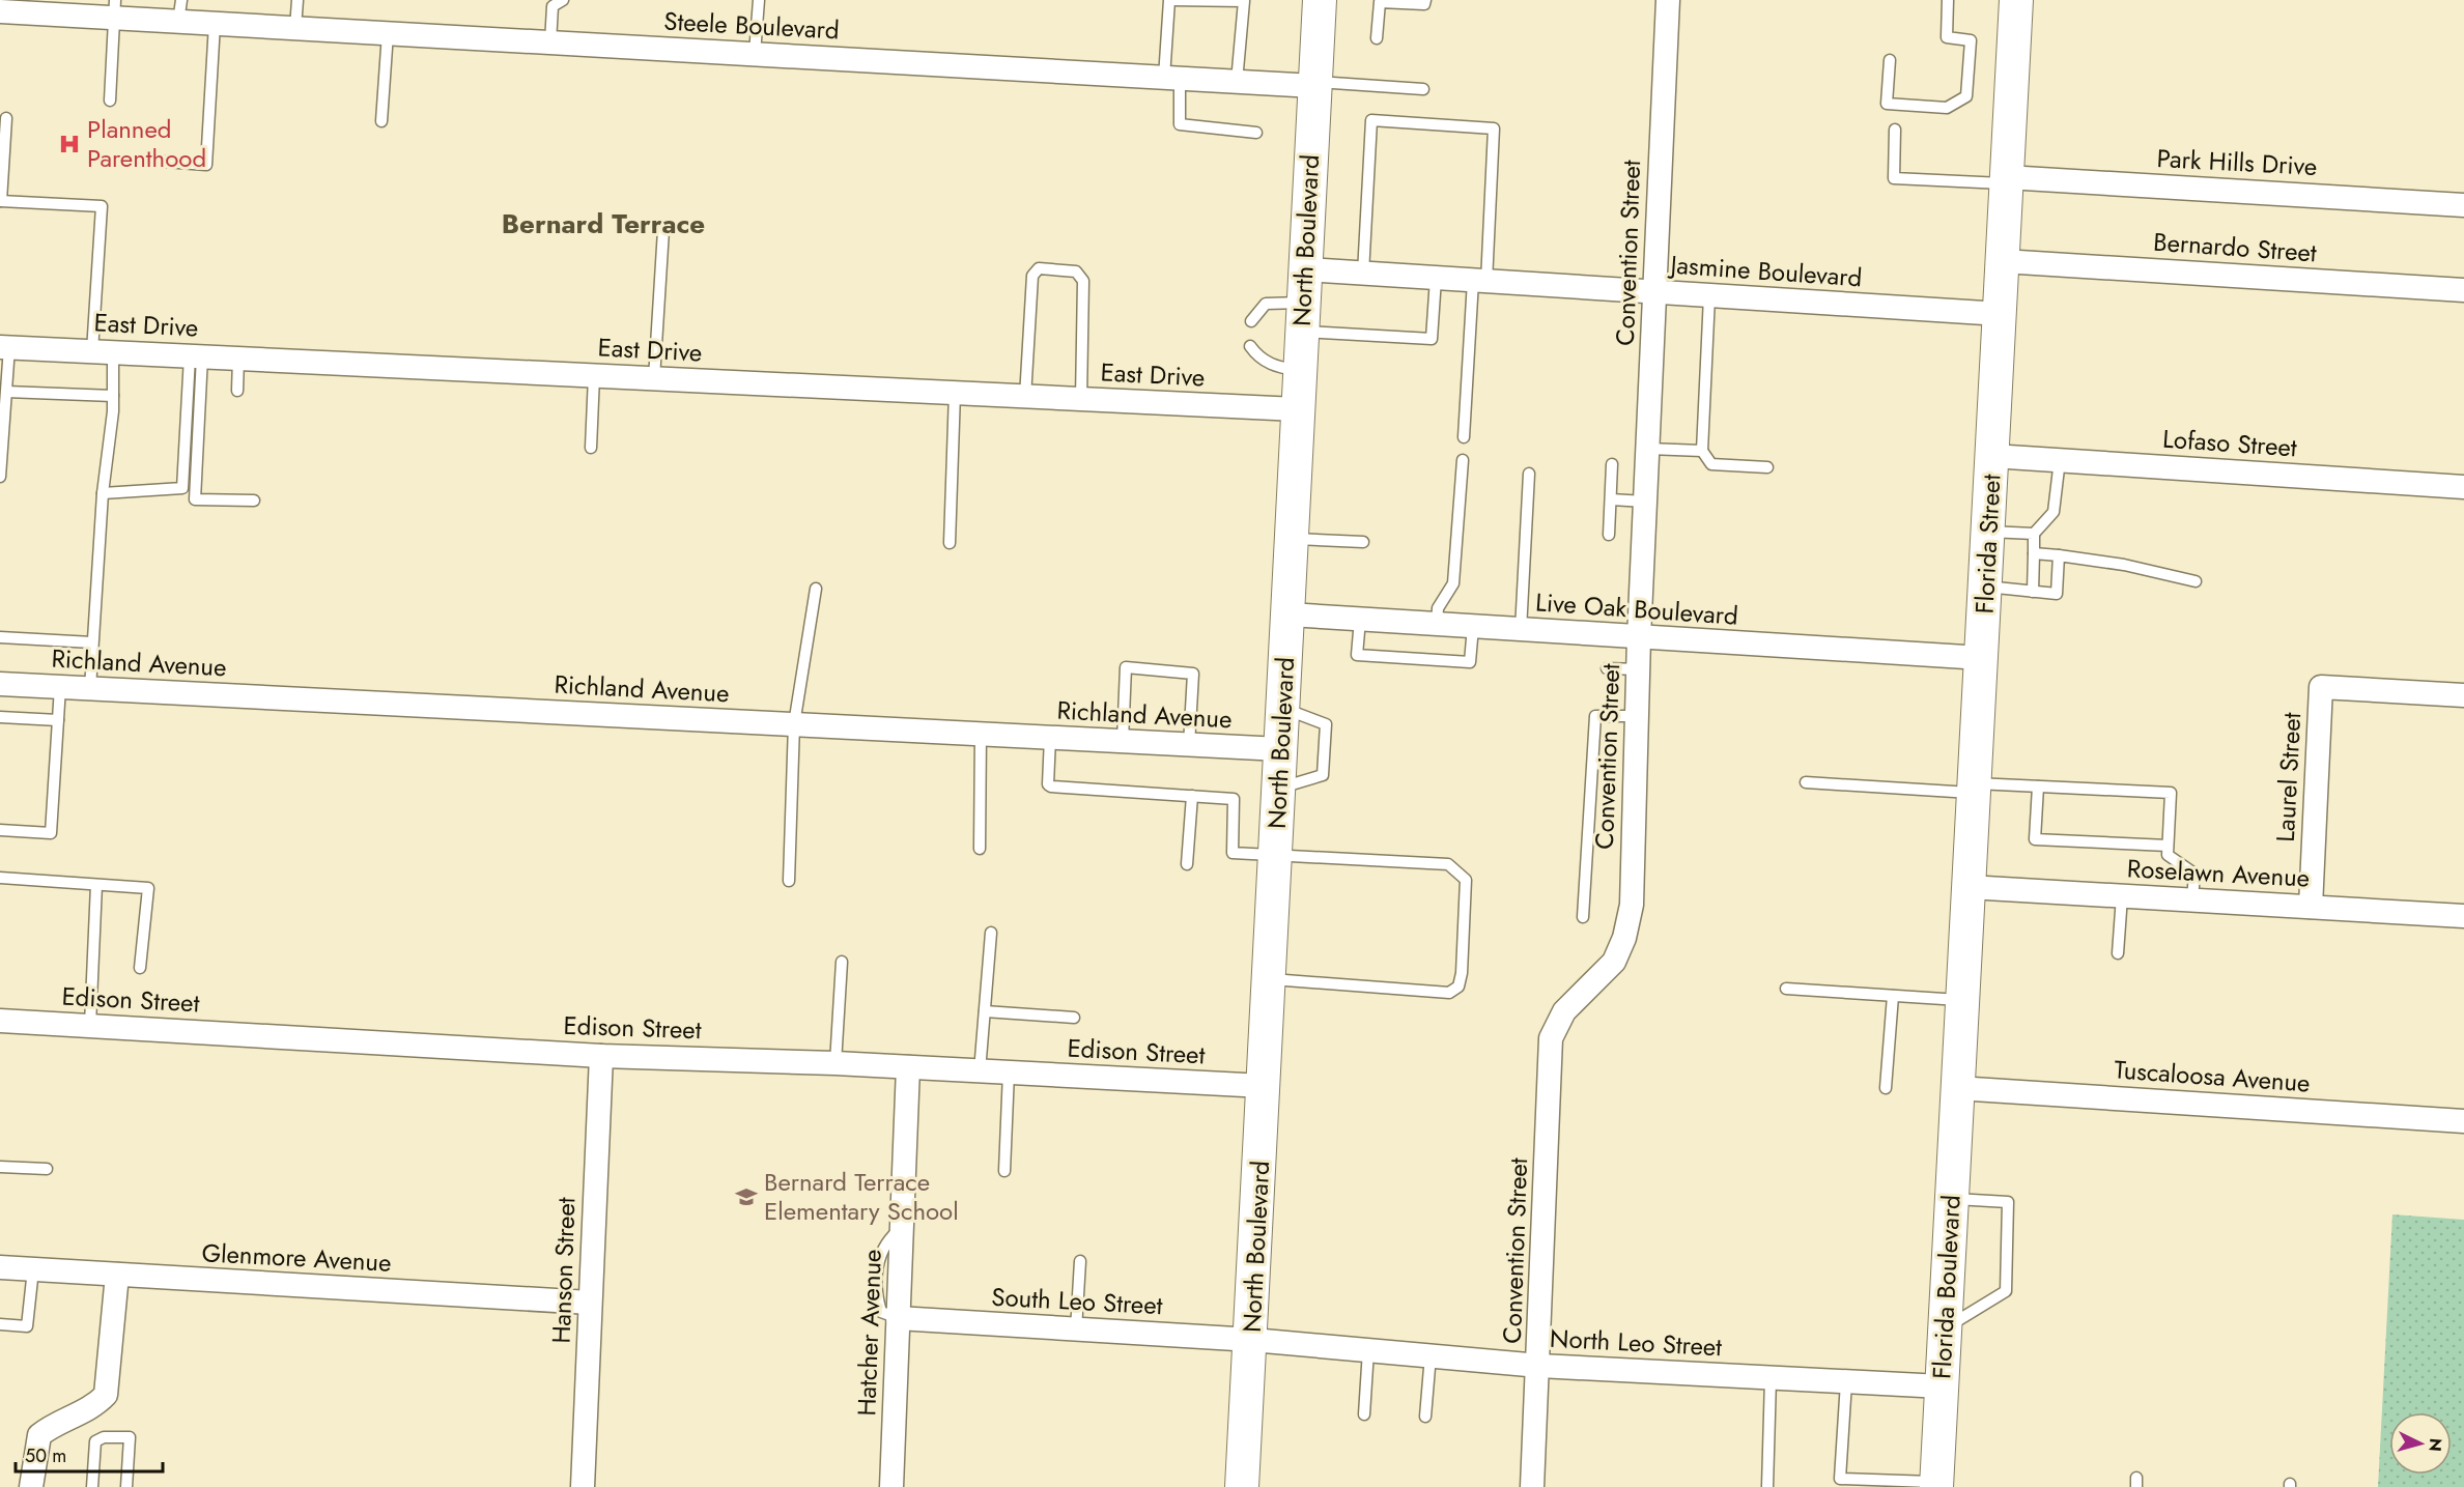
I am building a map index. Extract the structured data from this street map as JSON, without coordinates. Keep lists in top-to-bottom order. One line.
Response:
{"streets":{"main road":["North Boulevard","Florida Street","Florida Boulevard"],"street":["Steele Boulevard","Park Hills Drive","Bernardo Street","Convention Street","Jasmine Boulevard","East Drive","Lofaso Street","Live Oak Boulevard","Richland Avenue","Laurel Street","Roselawn Avenue","Edison Street","Tuscaloosa Avenue","Glenmore Avenue","Hanson Street","South Leo Street","Hatcher Avenue","North Leo Street"]},"crossings":[["Steele Boulevard","North Boulevard"],["Park Hills Drive","Florida Street"],["North Boulevard","Jasmine Boulevard"],["North Boulevard","East Drive"],["North Boulevard","Live Oak Boulevard"],["North Boulevard","Richland Avenue"],["North Boulevard","Edison Street"],["North Boulevard","South Leo Street"],["North Boulevard","North Leo Street"],["Bernardo Street","Florida Street"],["Convention Street","Jasmine Boulevard"],["Convention Street","Live Oak Boulevard"],["Convention Street","North Leo Street"],["Jasmine Boulevard","Florida Street"],["Lofaso Street","Florida Street"],["Florida Street","Live Oak Boulevard"],["Florida Street","Roselawn Avenue"],["Florida Street","Tuscaloosa Avenue"],["Florida Street","Florida Boulevard"],["Laurel Street","Roselawn Avenue"],["Edison Street","Hanson Street"],["Edison Street","Hatcher Avenue"],["Tuscaloosa Avenue","Florida Boulevard"],["Glenmore Avenue","Hanson Street"],["Florida Boulevard","North Leo Street"],["South Leo Street","Hatcher Avenue"],["South Leo Street","North Leo Street"]],"districts":["Bernard Terrace"],"places":{"hospital":["Planned Parenthood"],"school or university":["Bernard Terrace Elementary School"]},"scale_bar":"50 m","north":"right"}
